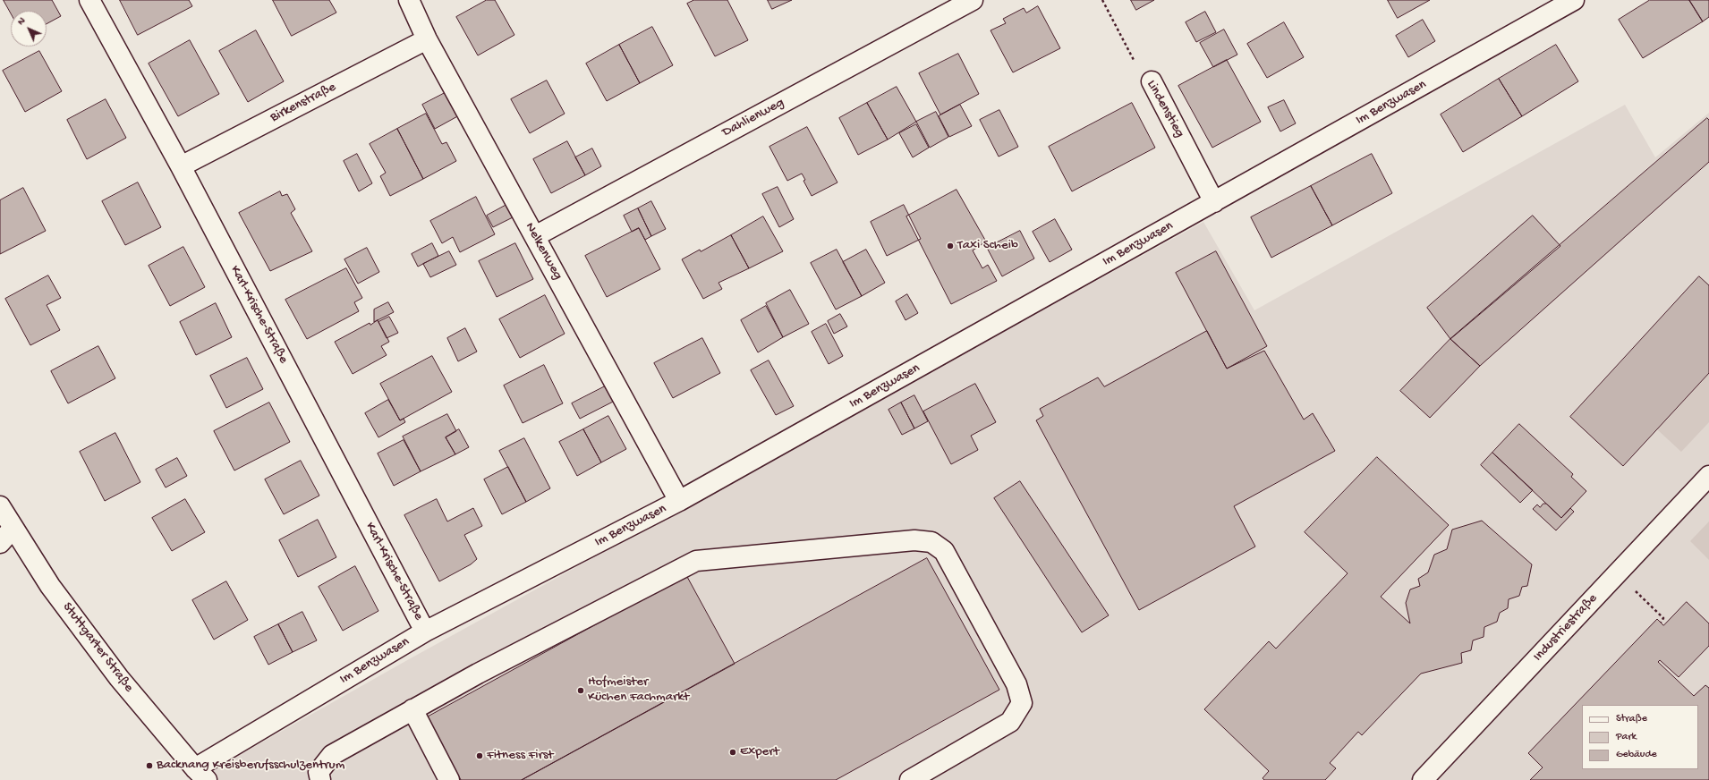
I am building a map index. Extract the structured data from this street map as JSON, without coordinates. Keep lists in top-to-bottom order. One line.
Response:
{"streets":{"street":["Birkenstraße","Im Benzwasen","Lindenstieg","Dahlienweg","Nelkenweg","Karl-Krische-Straße","Industriestraße","Stuttgarter Straße"]},"crossings":[["Birkenstraße","Nelkenweg"],["Birkenstraße","Karl-Krische-Straße"],["Im Benzwasen","Lindenstieg"],["Im Benzwasen","Nelkenweg"],["Im Benzwasen","Karl-Krische-Straße"],["Im Benzwasen","Stuttgarter Straße"],["Dahlienweg","Nelkenweg"]],"places":["Taxi Scheib","Hofmeister Küchen Fachmarkt","Expert","Fitness First","Backnang Kreisberufsschulzentrum"],"legend":["Straße","Park","Gebäude"],"north":"top left"}
